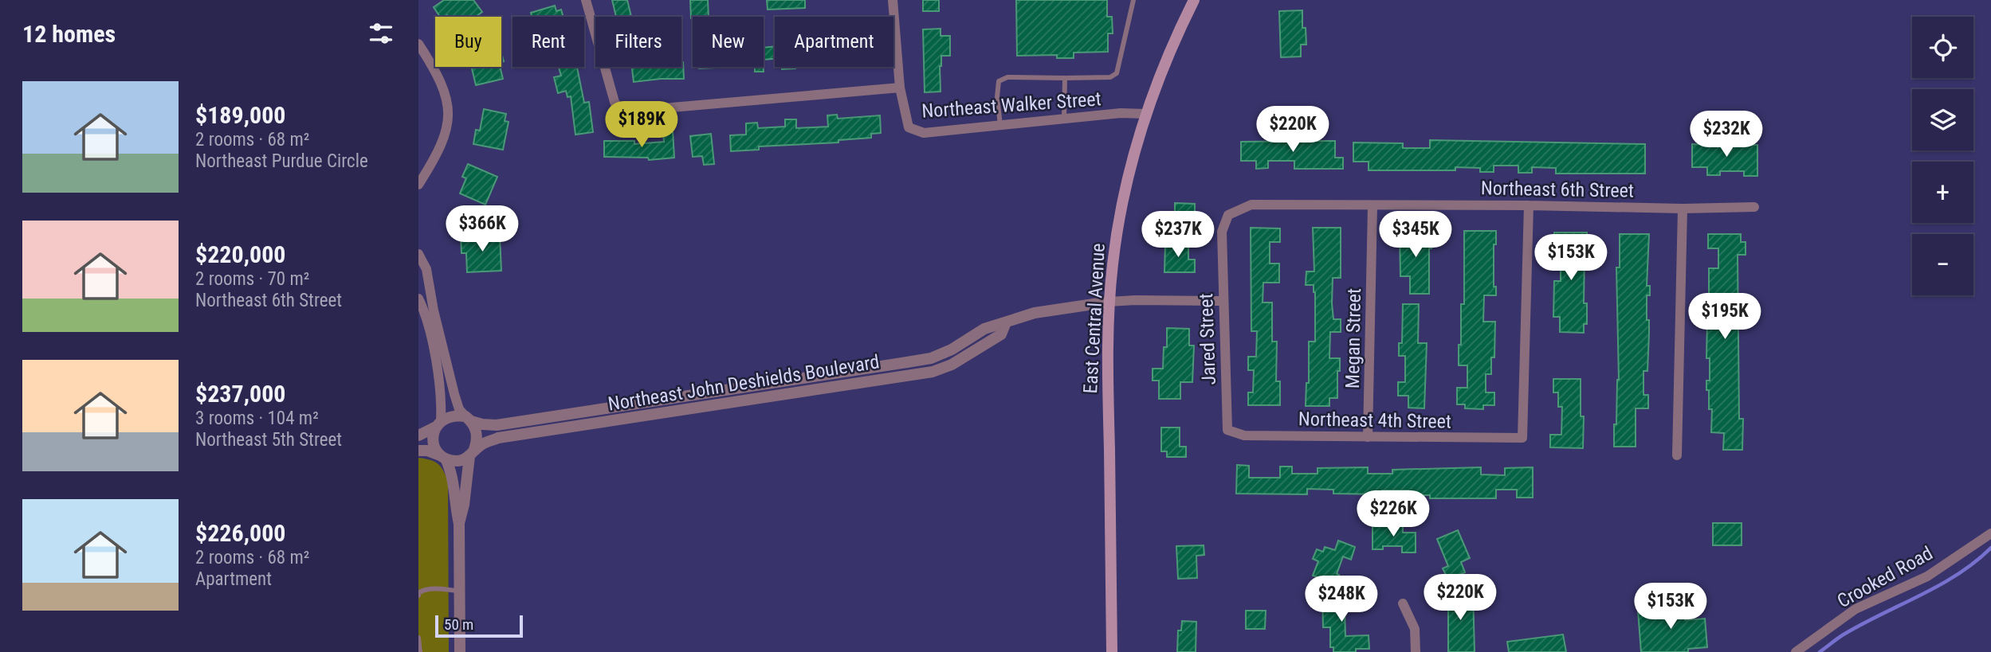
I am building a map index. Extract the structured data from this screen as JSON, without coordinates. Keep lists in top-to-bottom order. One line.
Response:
{"streets":{"main road":["East Central Avenue"],"street":["Northeast Walker Street","Northeast 6th Street","Megan Street","Jared Street","Northeast John Deshields Boulevard","Northeast 4th Street","Crooked Road"]},"crossings":[["Northeast Walker Street","East Central Avenue"],["Northeast 6th Street","Megan Street"],["Northeast 6th Street","Jared Street"],["Northeast 6th Street","Northeast 4th Street"],["East Central Avenue","Northeast John Deshields Boulevard"],["Megan Street","Northeast 4th Street"],["Jared Street","Northeast 4th Street"]],"scale_bar":"50 m","page":{"heading":"12 homes","map_buttons":["+","−"],"chip":["Buy","Rent","Filters","New","Apartment"],"list":[{"name":"$189,000","note":"2 rooms · 68 m² · Northeast Purdue Circle"},{"name":"$220,000","note":"2 rooms · 70 m² · Northeast 6th Street"},{"name":"$237,000","note":"3 rooms · 104 m² · Northeast 5th Street"},{"name":"$226,000","note":"2 rooms · 68 m² · Apartment"}],"price":["$189K","$220K","$232K","$366K","$237K","$345K","$153K","$195K","$226K","$220K","$248K","$153K"],"scale":"50 m"}}
